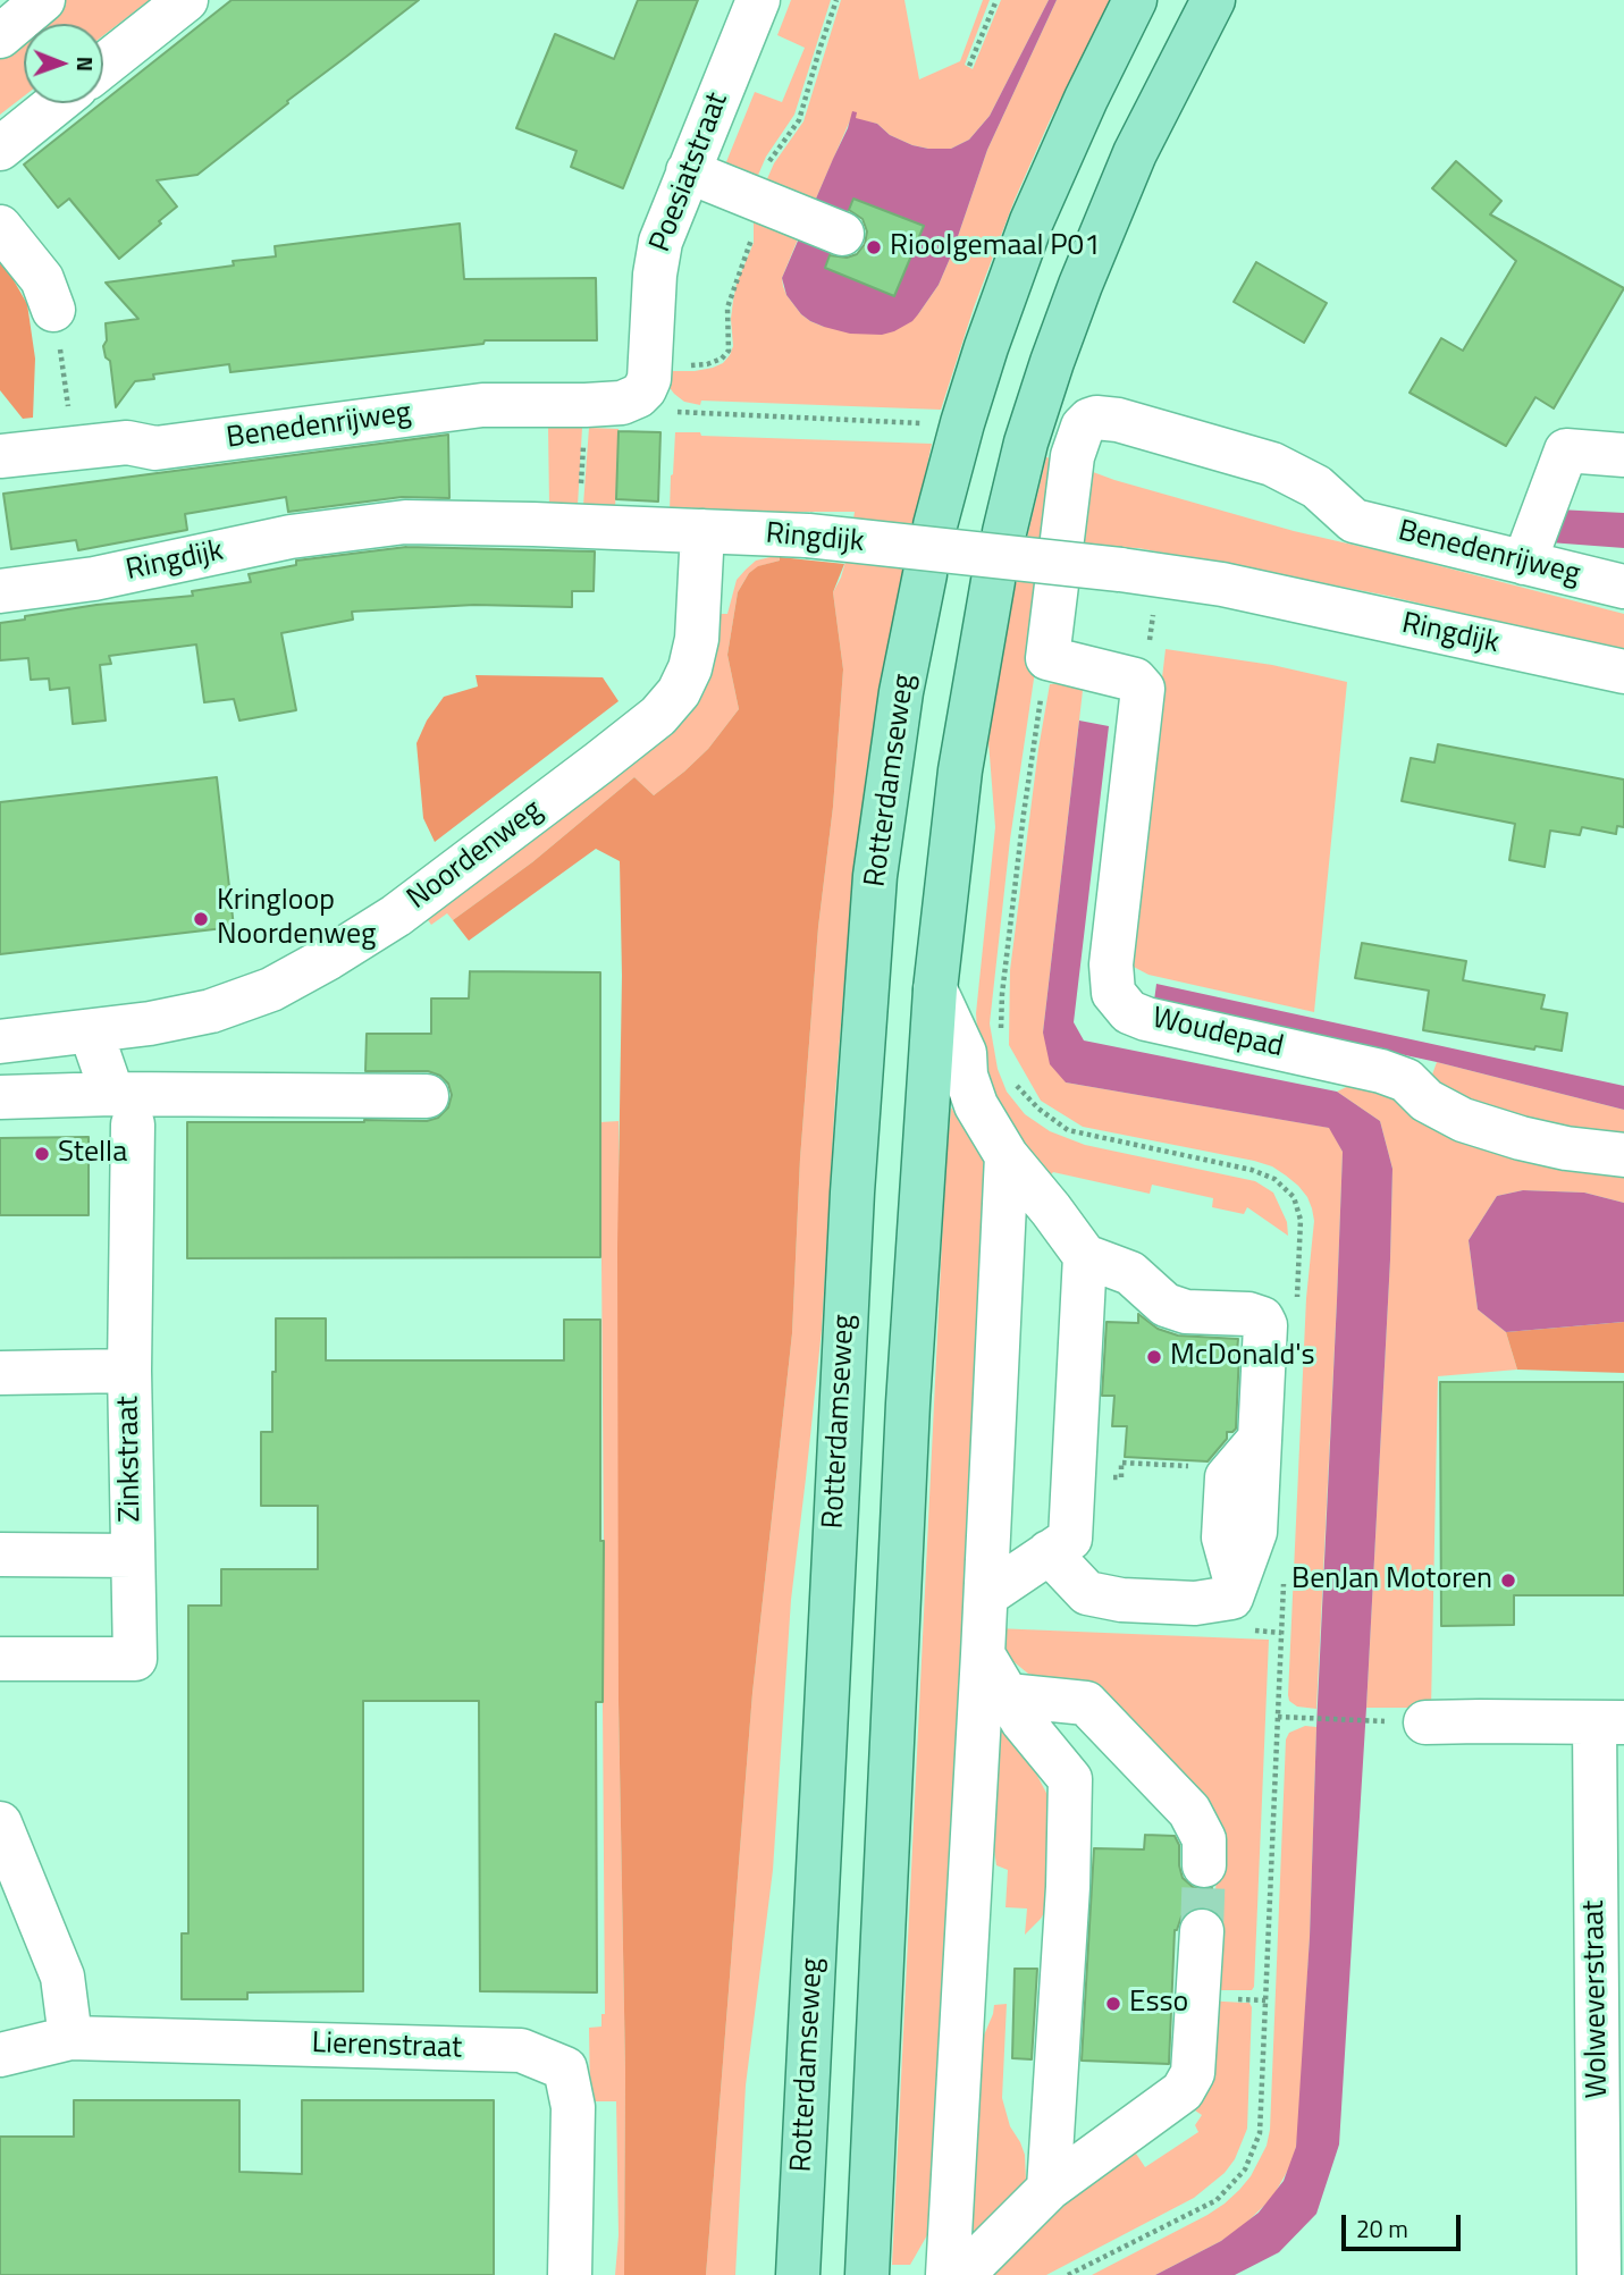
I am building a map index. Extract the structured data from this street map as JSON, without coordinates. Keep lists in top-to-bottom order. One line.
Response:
{"streets":{"main road":["Rotterdamseweg"],"street":["Poesiatstraat","Benedenrijweg","Ringdijk","Noordenweg","Woudepad","Zinkstraat","Wolweverstraat","Lierenstraat"]},"crossings":[["Poesiatstraat","Benedenrijweg"],["Benedenrijweg","Woudepad"],["Ringdijk","Noordenweg"],["Noordenweg","Zinkstraat"]],"places":["Rioolgemaal P01","Kringloop Noordenweg","Stella","McDonald's","BenJan Motoren","Esso"],"scale_bar":"20 m","north":"right"}
